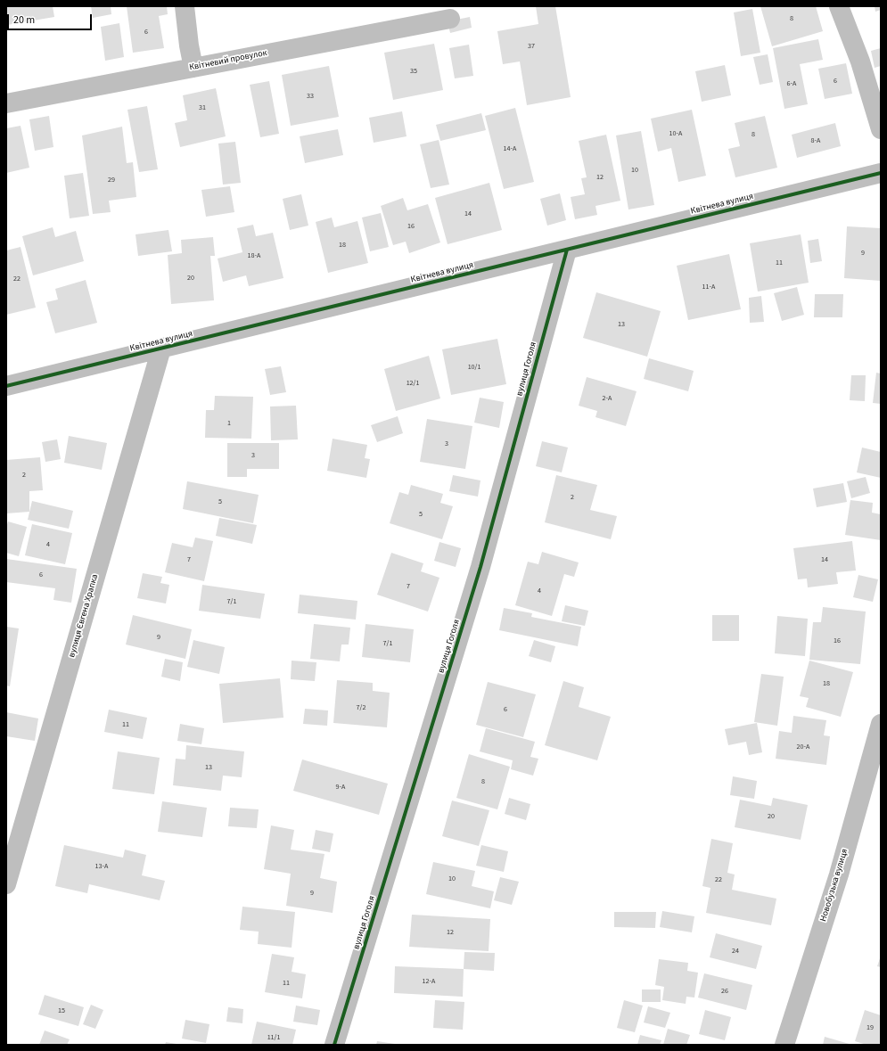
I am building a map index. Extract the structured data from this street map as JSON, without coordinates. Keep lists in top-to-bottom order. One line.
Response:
{"streets":{"street":["Квітневий провулок","Квітнева вулиця","вулиця Гоголя","вулиця Євгена Храпка","Новобузька вулиця"]},"crossings":[["Квітнева вулиця","вулиця Гоголя"],["Квітнева вулиця","вулиця Євгена Храпка"]],"house_numbers":["8","6","37","35","6","6-А","33","31","10-А","8","8-А","14-А","10","12","29","14","16","18","9","18-А","11","20","22","11-А","13","10/1","12/1","2-А","1","3","3","2","2","5","5","4","7","14","6","7","4","7/1","9","16","7/1","18","7/2","6","11","20-А","13","8","9-А","20","13-А","10","22","9","12","24","12-А","11","26","15","19","11/1"],"scale_bar":"20 m"}
